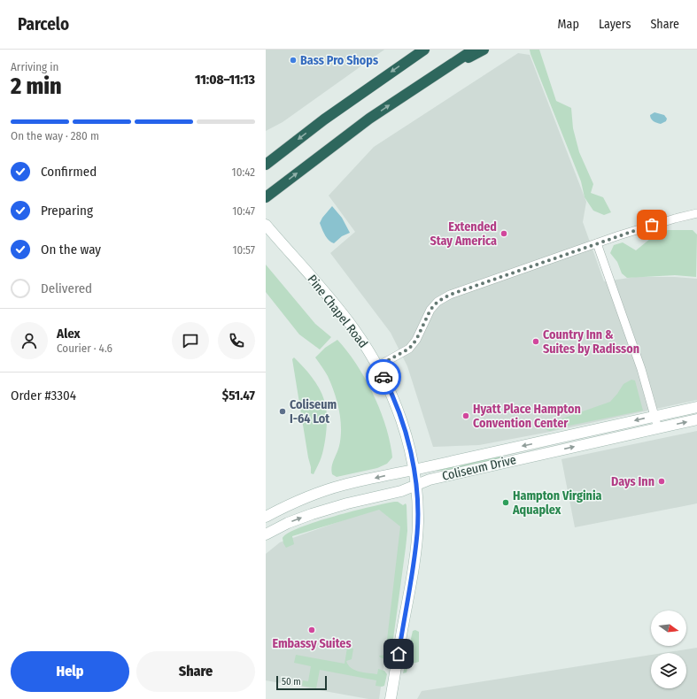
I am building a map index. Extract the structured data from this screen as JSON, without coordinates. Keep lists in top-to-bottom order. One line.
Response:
{"streets":{"street":["Pine Chapel Road","Coliseum Drive"]},"crossings":[["Pine Chapel Road","Coliseum Drive"]],"places":["Bass Pro Shops","Extended Stay America","Country Inn & Suites by Radisson","Coliseum I-64 Lot","Hyatt Place Hampton Convention Center","Days Inn","Hampton Virginia Aquaplex","Embassy Suites"],"scale_bar":"50 m","north":"right","page":{"header":"Parcelo","nav":["Map","Layers","Share"],"heading":["2 min","Arriving in","11:08–11:13"],"panel":["Alex","Courier · 4.6","Order #3304","$51.47"],"bar":"On the way · 280 m","list":[["Confirmed","10:42"],["Preparing","10:47"],["On the way","10:57"],"Delivered"],"buttons":["Help","Share"],"scale":"50 m"}}
